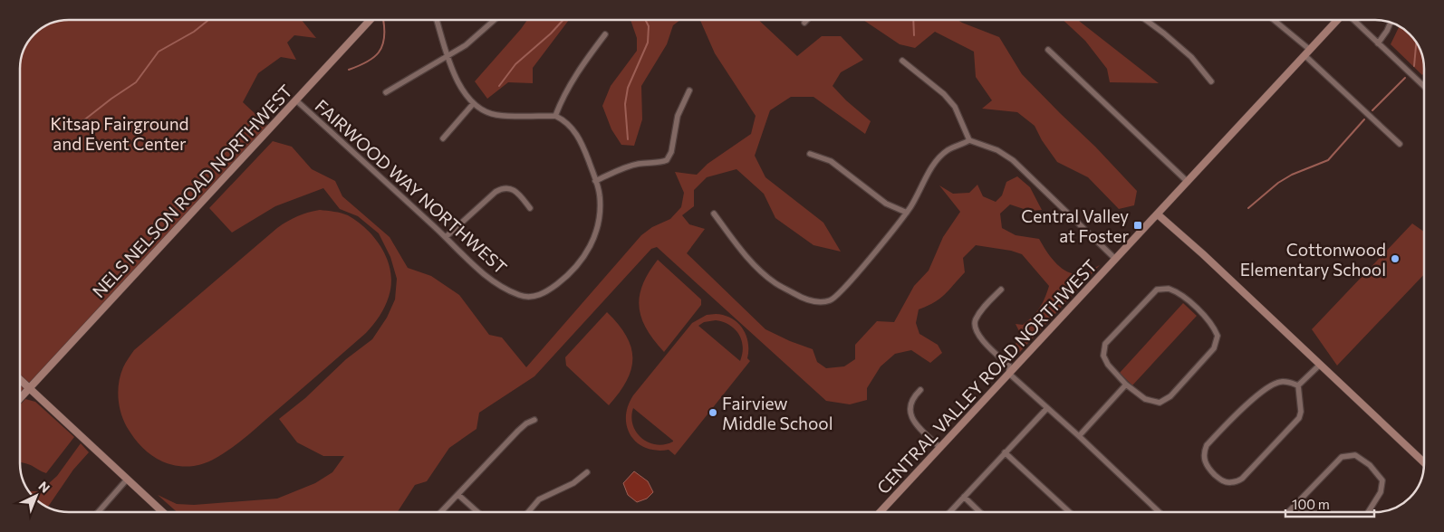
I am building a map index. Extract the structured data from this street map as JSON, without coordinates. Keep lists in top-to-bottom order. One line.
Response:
{"streets":{"street":["FAIRWOOD WAY NORTHWEST","NELS NELSON ROAD NORTHWEST","CENTRAL VALLEY ROAD NORTHWEST"]},"crossings":[["FAIRWOOD WAY NORTHWEST","NELS NELSON ROAD NORTHWEST"]],"parks":["Kitsap Fairground and Event Center"],"places":{"transit":["Central Valley at Foster"],"other":["Cottonwood Elementary School","Fairview Middle School"]},"scale_bar":"100 m","north":"top right"}
